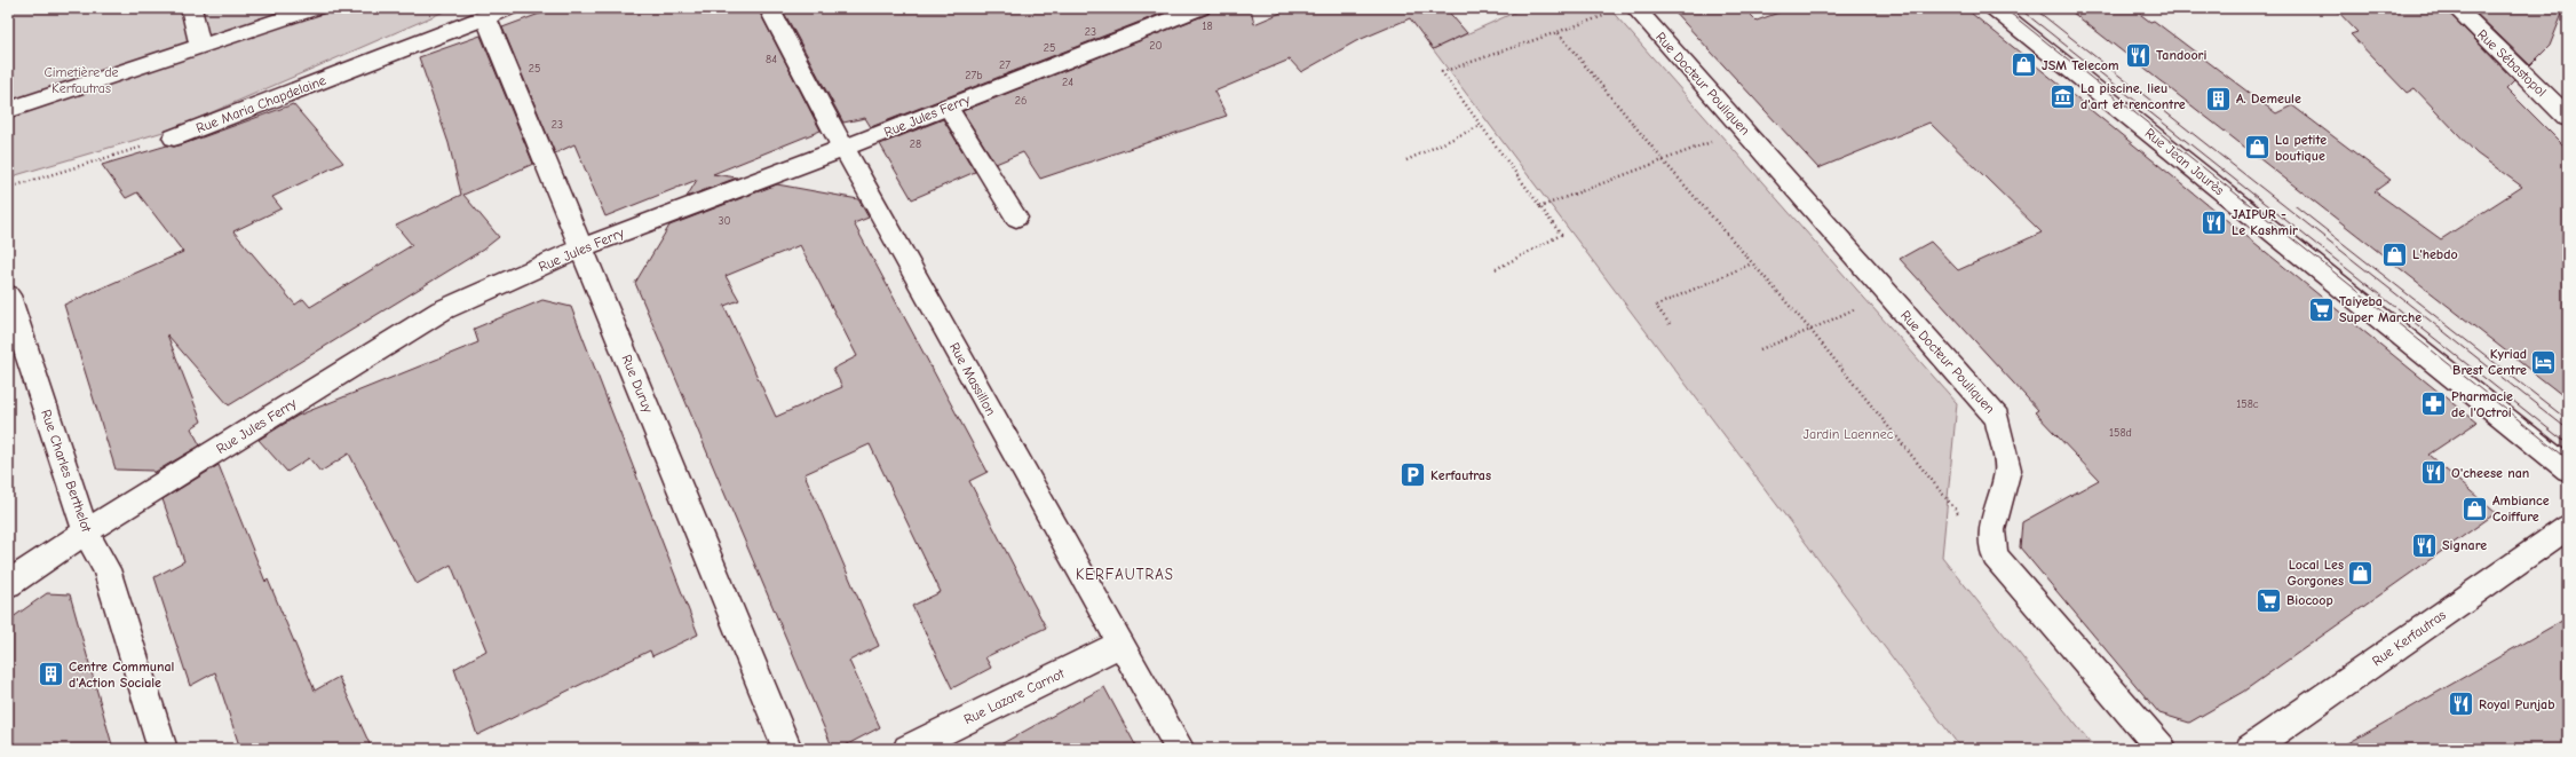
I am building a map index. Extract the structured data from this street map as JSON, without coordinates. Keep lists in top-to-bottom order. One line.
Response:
{"streets":{"street":["Rue Sébastopol","Rue Docteur Pouliquen","Rue Maria Chapdelaine","Rue Jules Ferry","Rue Jean Jaurès","Rue Massillon","Rue Duruy","Rue Charles Berthelot","Rue Kerfautras","Rue Lazare Carnot"]},"crossings":[["Rue Maria Chapdelaine","Rue Duruy"],["Rue Jules Ferry","Rue Massillon"],["Rue Jules Ferry","Rue Duruy"],["Rue Jules Ferry","Rue Charles Berthelot"],["Rue Massillon","Rue Lazare Carnot"]],"districts":["KERFAUTRAS"],"parks":["Cimetière de Kerfautras","Jardin Laennec"],"places":{"restaurant":["Tandoori","JAIPUR - Le Kashmir","O'cheese nan","Signare","Royal Punjab"],"shop":["JSM Telecom","La petite boutique","L'hebdo","Ambiance Coiffure","Local Les Gorgones"],"museum":["La piscine, lieu d'art et rencontre"],"building":["A. Demeule","Centre Communal d'Action Sociale"],"supermarket":["Taiyeba Super Marche","Biocoop"],"hotel":["Kyriad Brest Centre"],"pharmacy":["Pharmacie de l'Octroi"],"parking":["Kerfautras"]},"house_numbers":["18","23","20","25","84","27","25","27b","24","26","23","28","30","158c","158d"]}
